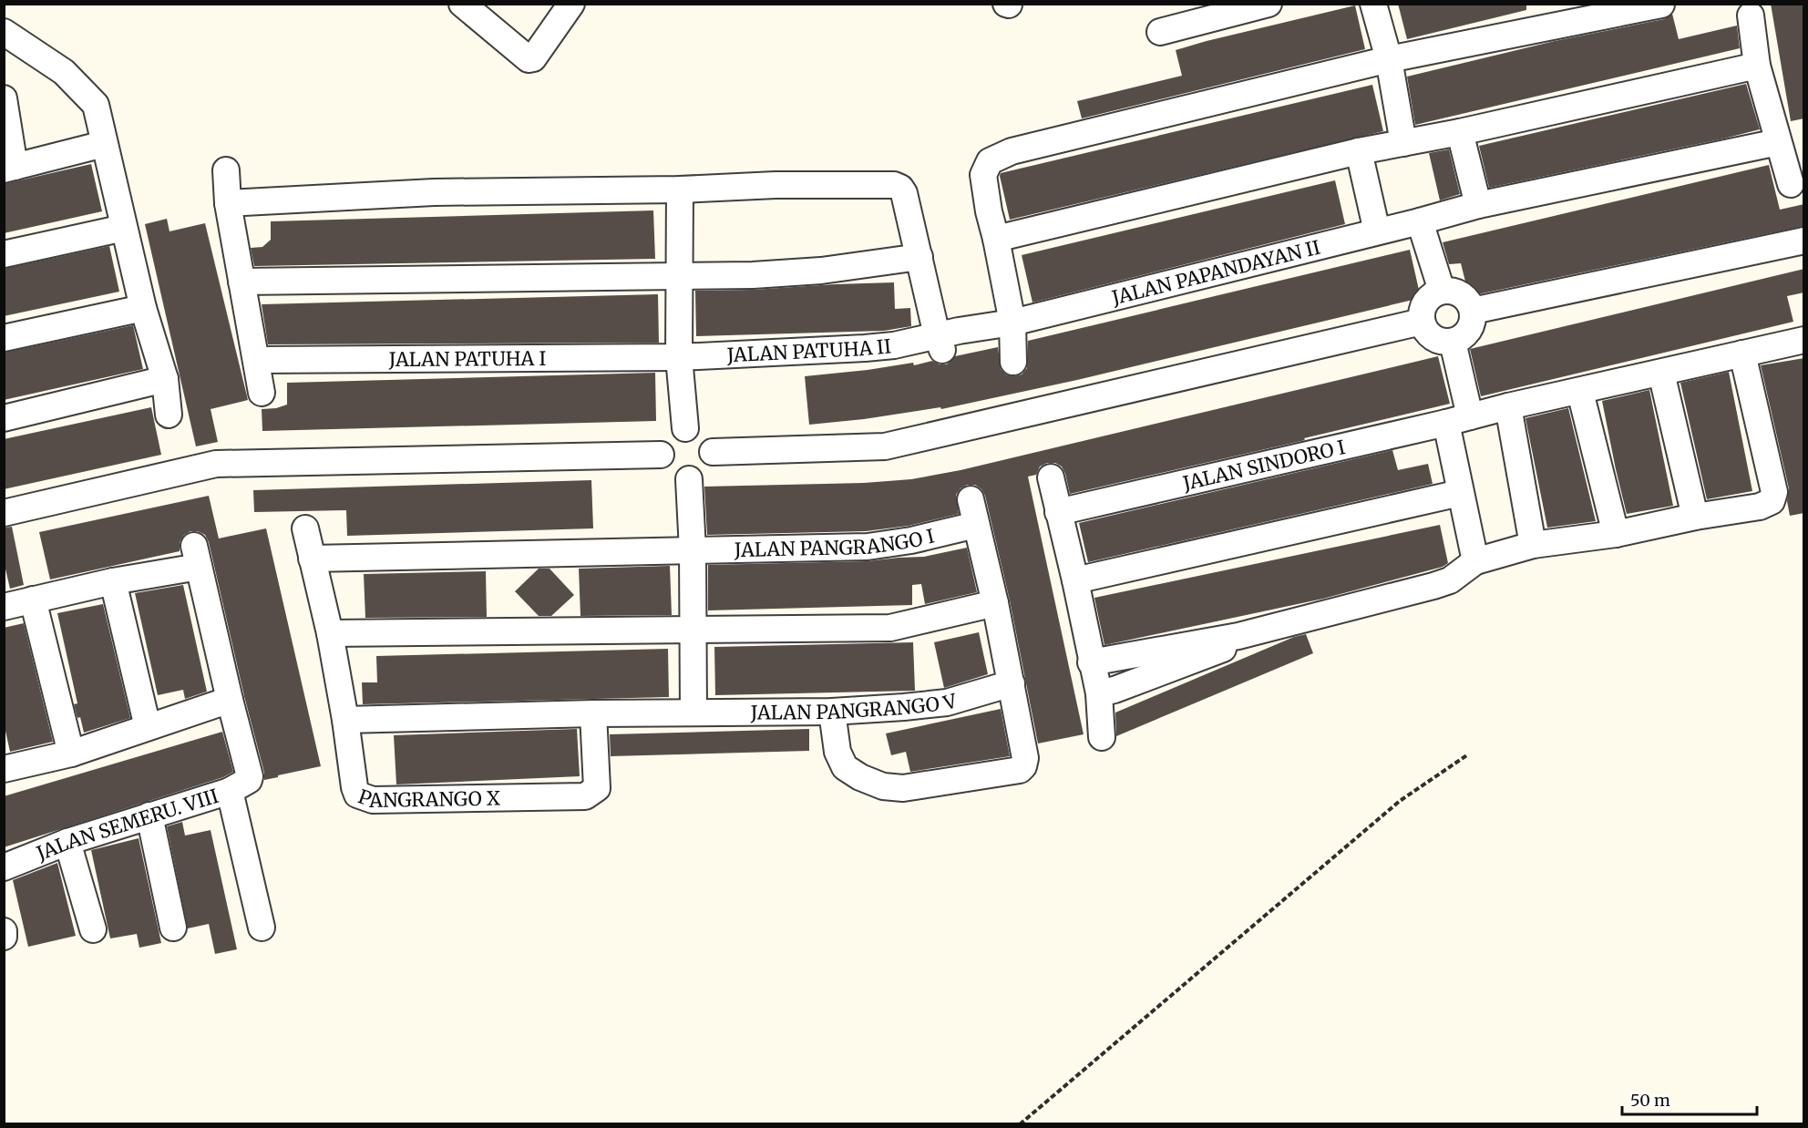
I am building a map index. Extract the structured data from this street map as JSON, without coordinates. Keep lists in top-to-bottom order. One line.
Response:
{"streets":{"street":["JALAN PAPANDAYAN II","JALAN PATUHA II","JALAN PATUHA I","JALAN SINDORO I","JALAN PANGRANGO I","JALAN PANGRANGO V","PANGRANGO X","JALAN SEMERU. VIII"]},"crossings":[["JALAN PAPANDAYAN II","JALAN PATUHA II"],["JALAN PATUHA II","JALAN PATUHA I"],["JALAN PANGRANGO I","PANGRANGO X"],["JALAN PANGRANGO V","PANGRANGO X"]],"scale_bar":"50 m"}
